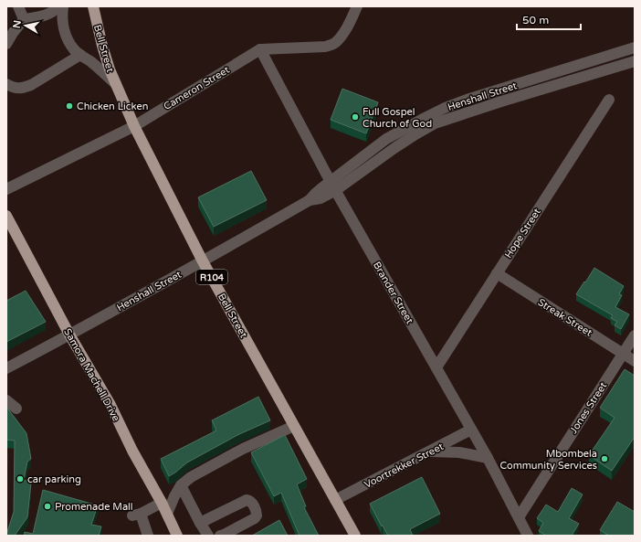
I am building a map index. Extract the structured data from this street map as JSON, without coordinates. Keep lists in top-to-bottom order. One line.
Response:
{"streets":{"main road":["Bell Street","R104","Samora Machell Drive"],"street":["Cameron Street","Henshall Street","Hope Street","Brander Street","Streak Street","Jones Street","Voortrekker Street"]},"crossings":[["Bell Street","Cameron Street"],["Bell Street","Henshall Street"],["Bell Street","Voortrekker Street"],["Cameron Street","Brander Street"],["Henshall Street","Brander Street"],["Henshall Street","Samora Machell Drive"],["Hope Street","Brander Street"],["Hope Street","Streak Street"],["Brander Street","Jones Street"],["Brander Street","Voortrekker Street"],["Streak Street","Jones Street"]],"places":["Chicken Licken","Full Gospel Church of God","Mbombela Community Services","car parking","Promenade Mall"],"scale_bar":"50 m","north":"left"}
